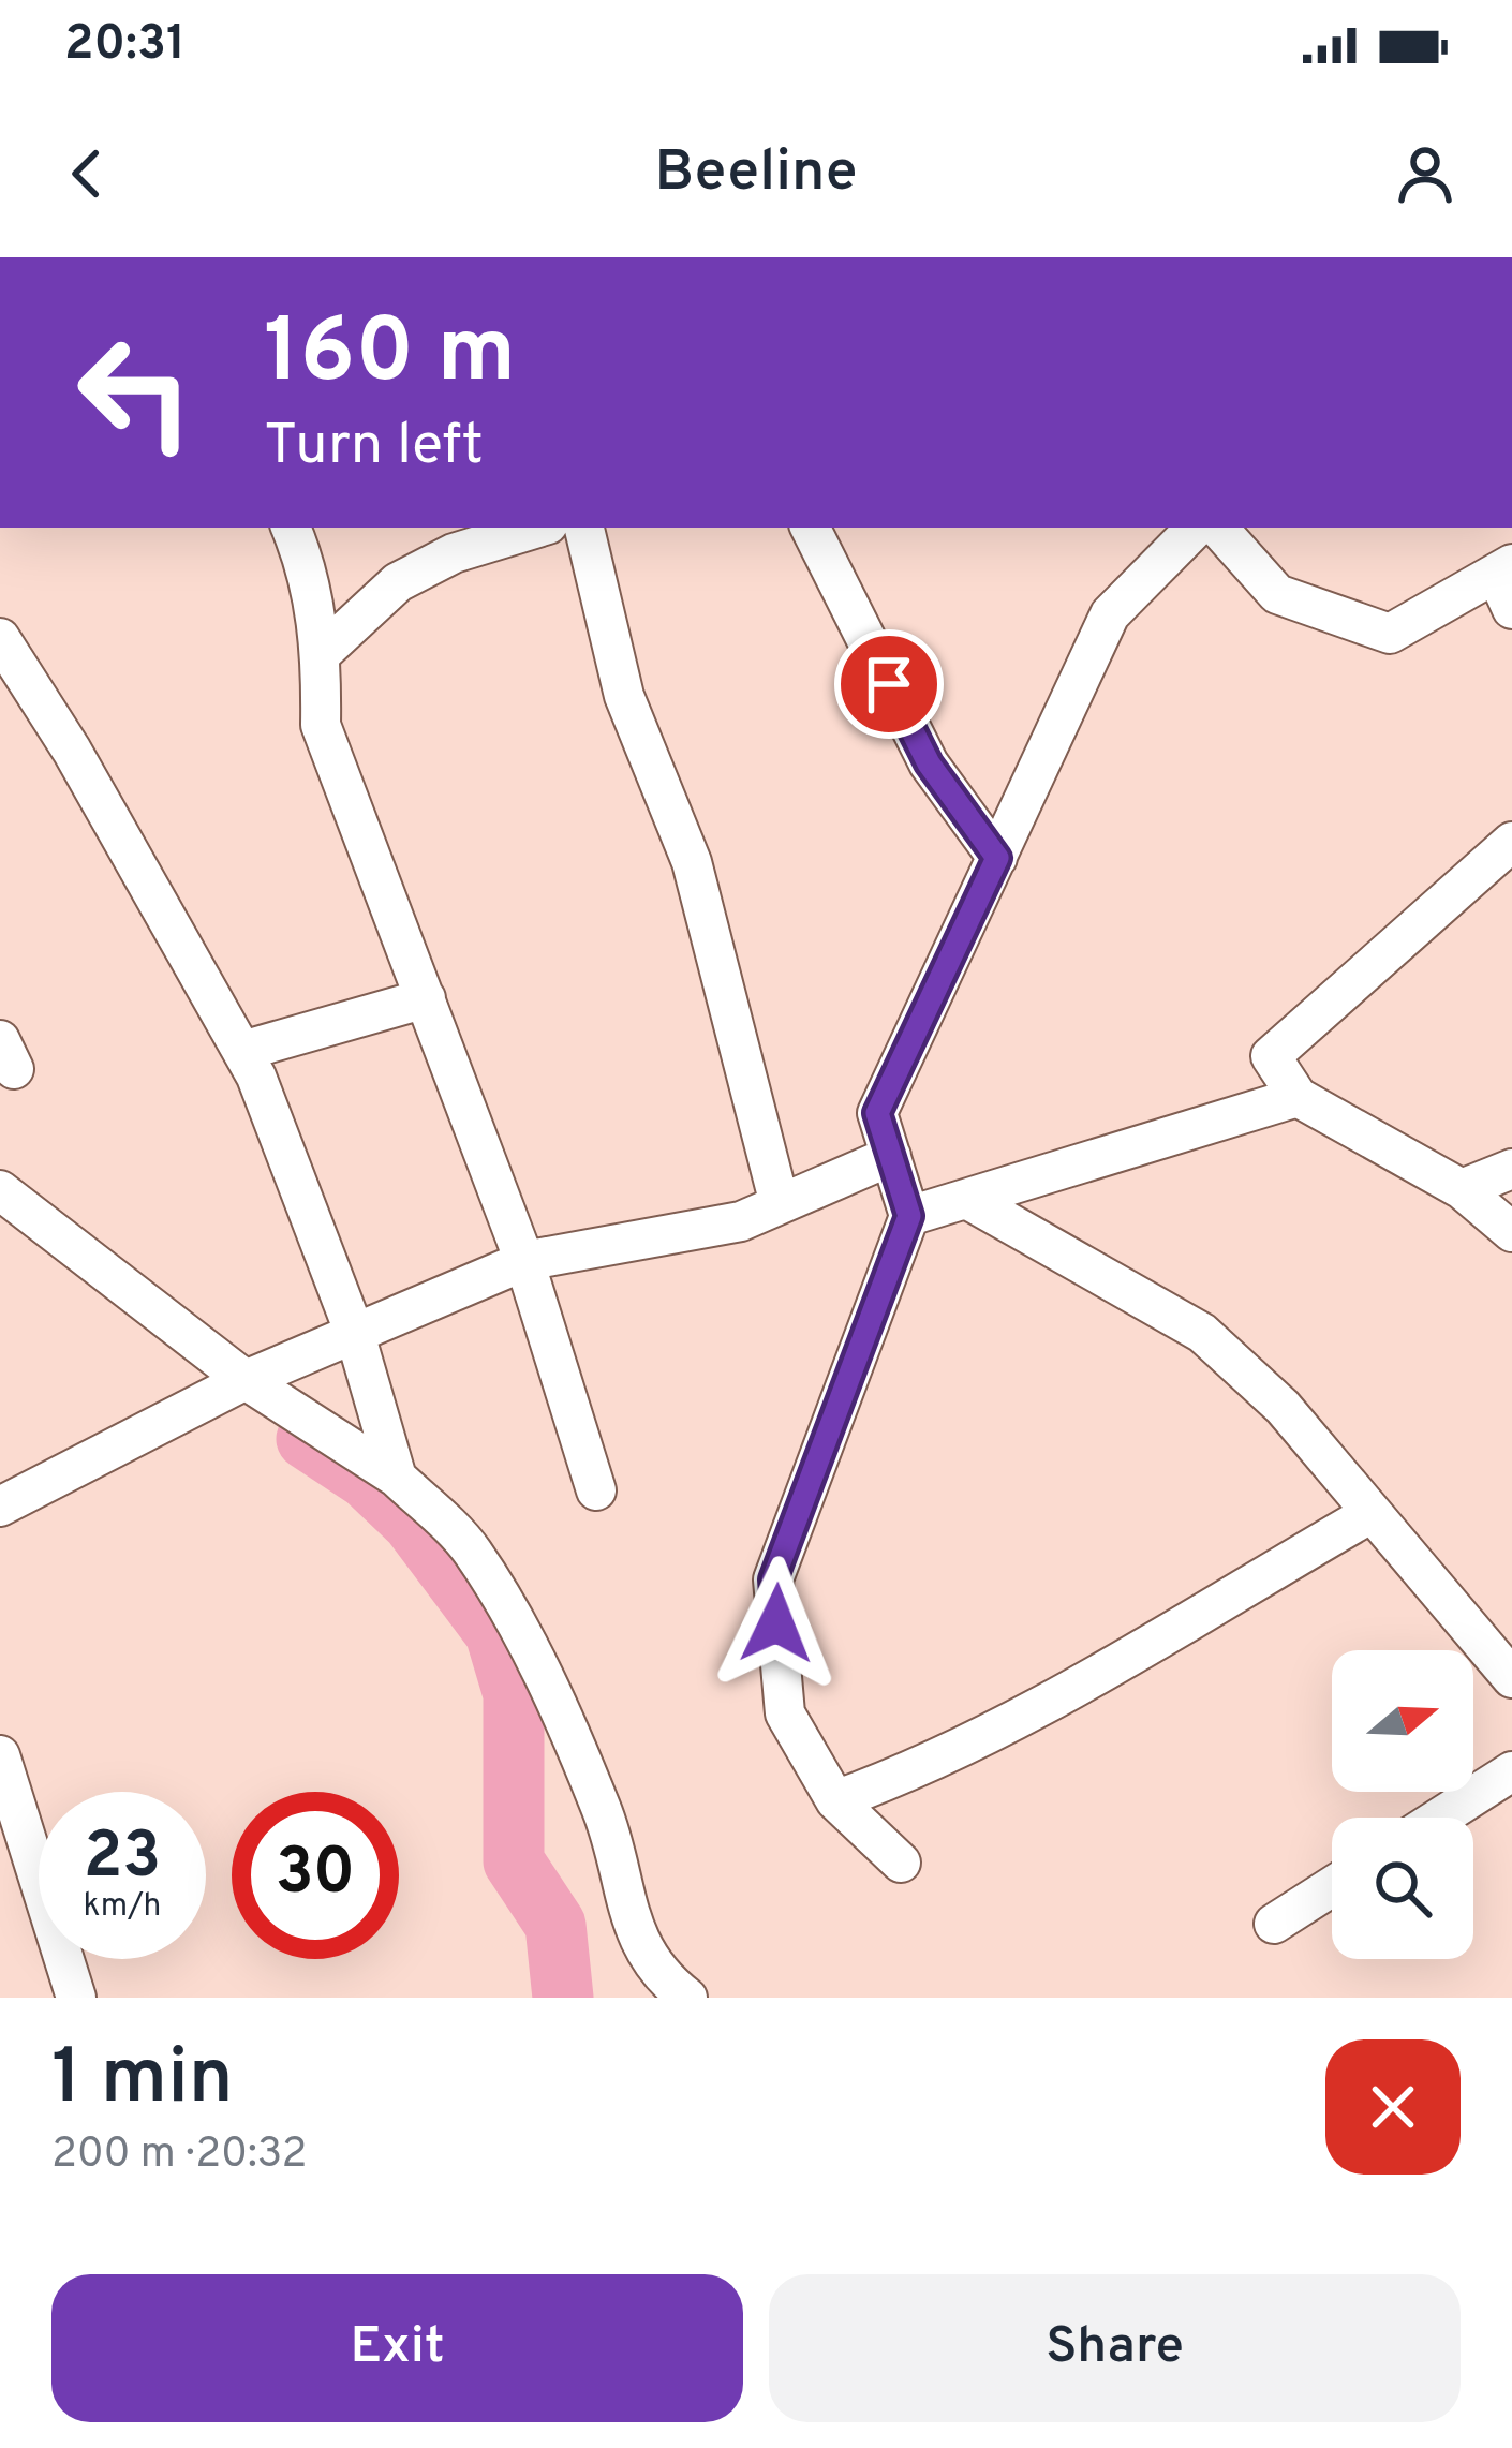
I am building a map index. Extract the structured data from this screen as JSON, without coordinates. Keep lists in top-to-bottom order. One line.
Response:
{"north":"right","page":{"status":"20:31","header":"Beeline","turn":["160 m","Turn left"],"speed":"23 km/h","limit":"30","heading":["1 min","200 m · 20:32"],"buttons":["Exit","Share"]}}
